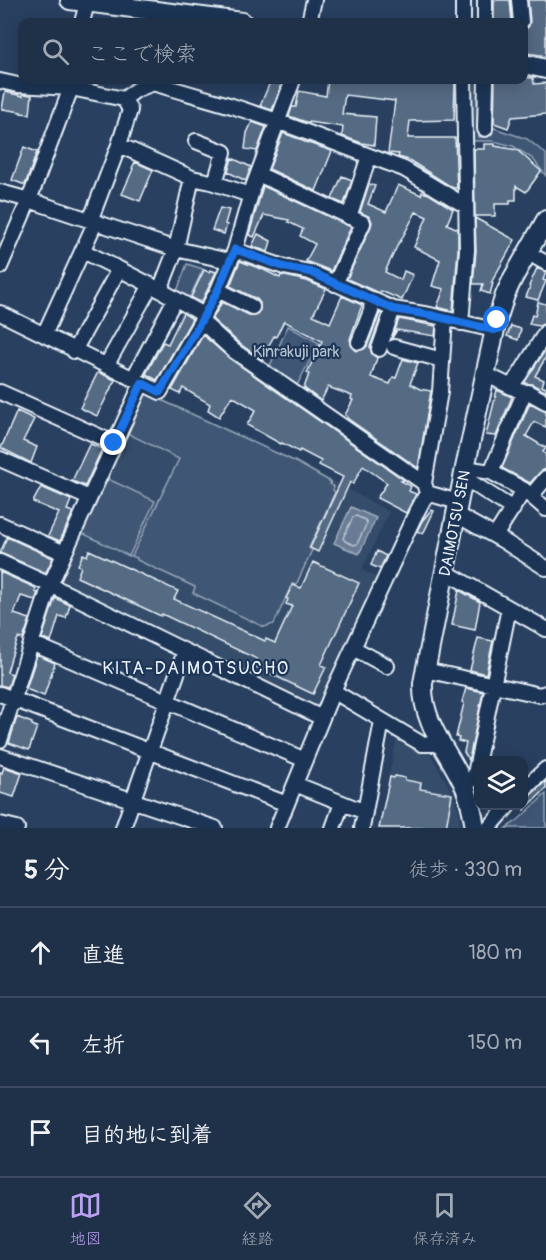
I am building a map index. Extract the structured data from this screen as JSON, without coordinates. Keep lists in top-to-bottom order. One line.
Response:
{"streets":{"street":["DAIMOTSU SEN"]},"districts":["KITA-DAIMOTSUCHO"],"parks":["Kinrakuji park"],"page":{"search":"ここで検索","heading":["5 分","徒歩 · 330 m"],"list":[["直進","180 m"],["左折","150 m"],"目的地に到着"],"nav":["地図","経路","保存済み"]}}
